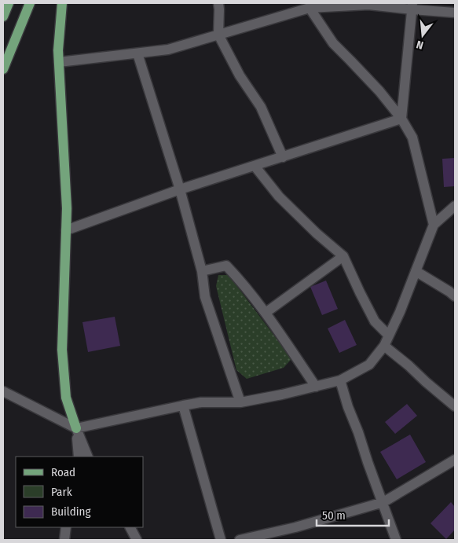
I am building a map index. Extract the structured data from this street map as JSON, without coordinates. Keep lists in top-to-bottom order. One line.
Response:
{"legend":["Road","Park","Building"],"scale_bar":"50 m","north":"bottom"}
